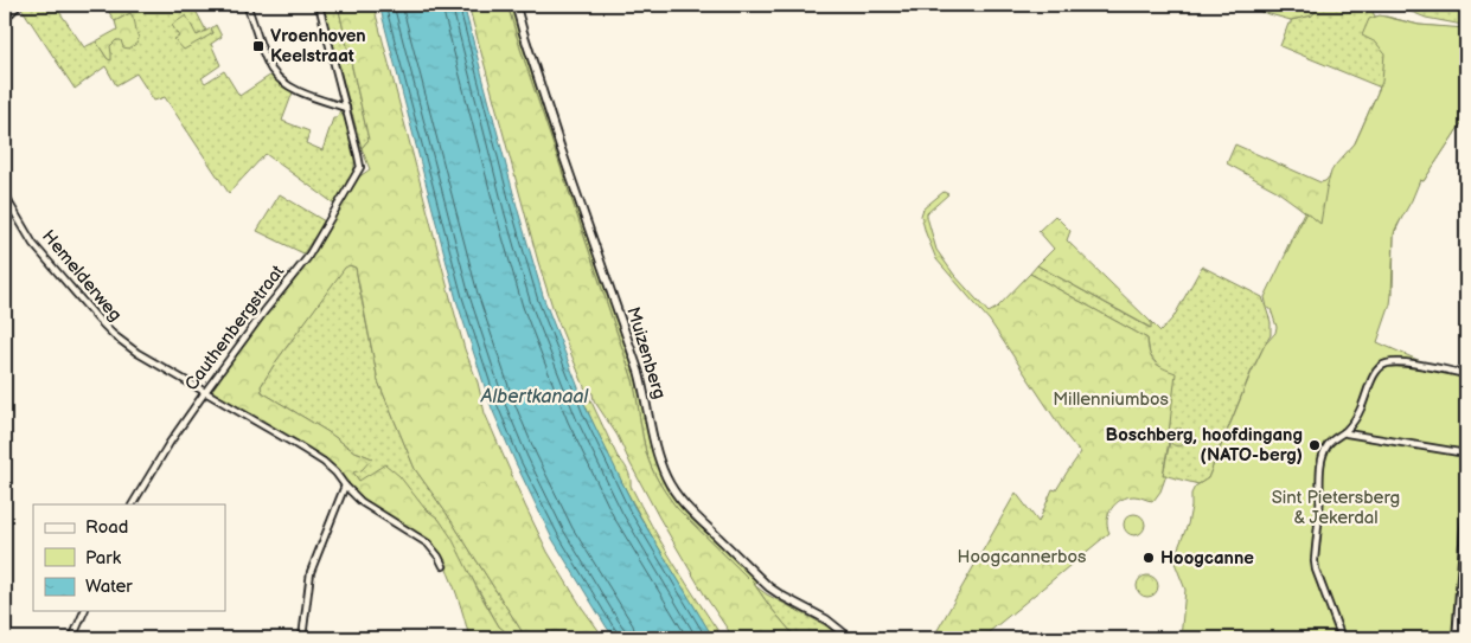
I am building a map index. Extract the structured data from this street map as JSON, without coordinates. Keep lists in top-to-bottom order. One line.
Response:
{"streets":{"street":["Hemelderweg","Cauthenbergstraat","Muizenberg"]},"crossings":[["Hemelderweg","Cauthenbergstraat"]],"water":["Albertkanaal"],"parks":["Millenniumbos","Sint Pietersberg & Jekerdal","Hoogcannerbos"],"places":{"transit":["Vroenhoven Keelstraat"],"other":["Boschberg, hoofdingang (NATO-berg)","Hoogcanne"]},"legend":["Road","Park","Water"]}
